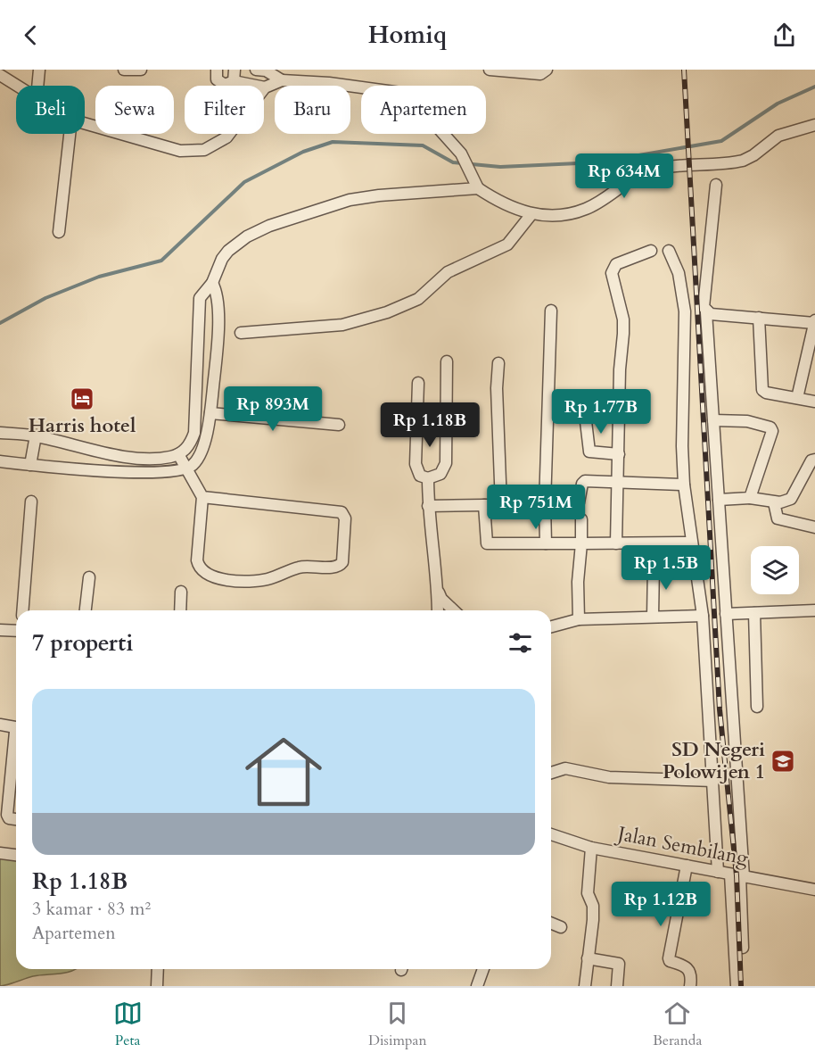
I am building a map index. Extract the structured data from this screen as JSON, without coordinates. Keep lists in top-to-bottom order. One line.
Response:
{"streets":{"street":["Jalan Sembilang"]},"places":{"hotel":["Harris hotel"],"school or university":["SD Negeri Polowijen 1"]},"page":{"header":"Homiq","chip":["Beli","Sewa","Filter","Baru","Apartemen"],"price":["Rp 634M","Rp 893M","Rp 1.77B","Rp 1.18B","Rp 751M","Rp 1.5B","Rp 1.12B"],"heading":"7 properti","list":[{"name":"Rp 1.18B","note":"3 kamar · 83 m² · Apartemen"}],"tabs":["Peta","Disimpan","Beranda"]}}
